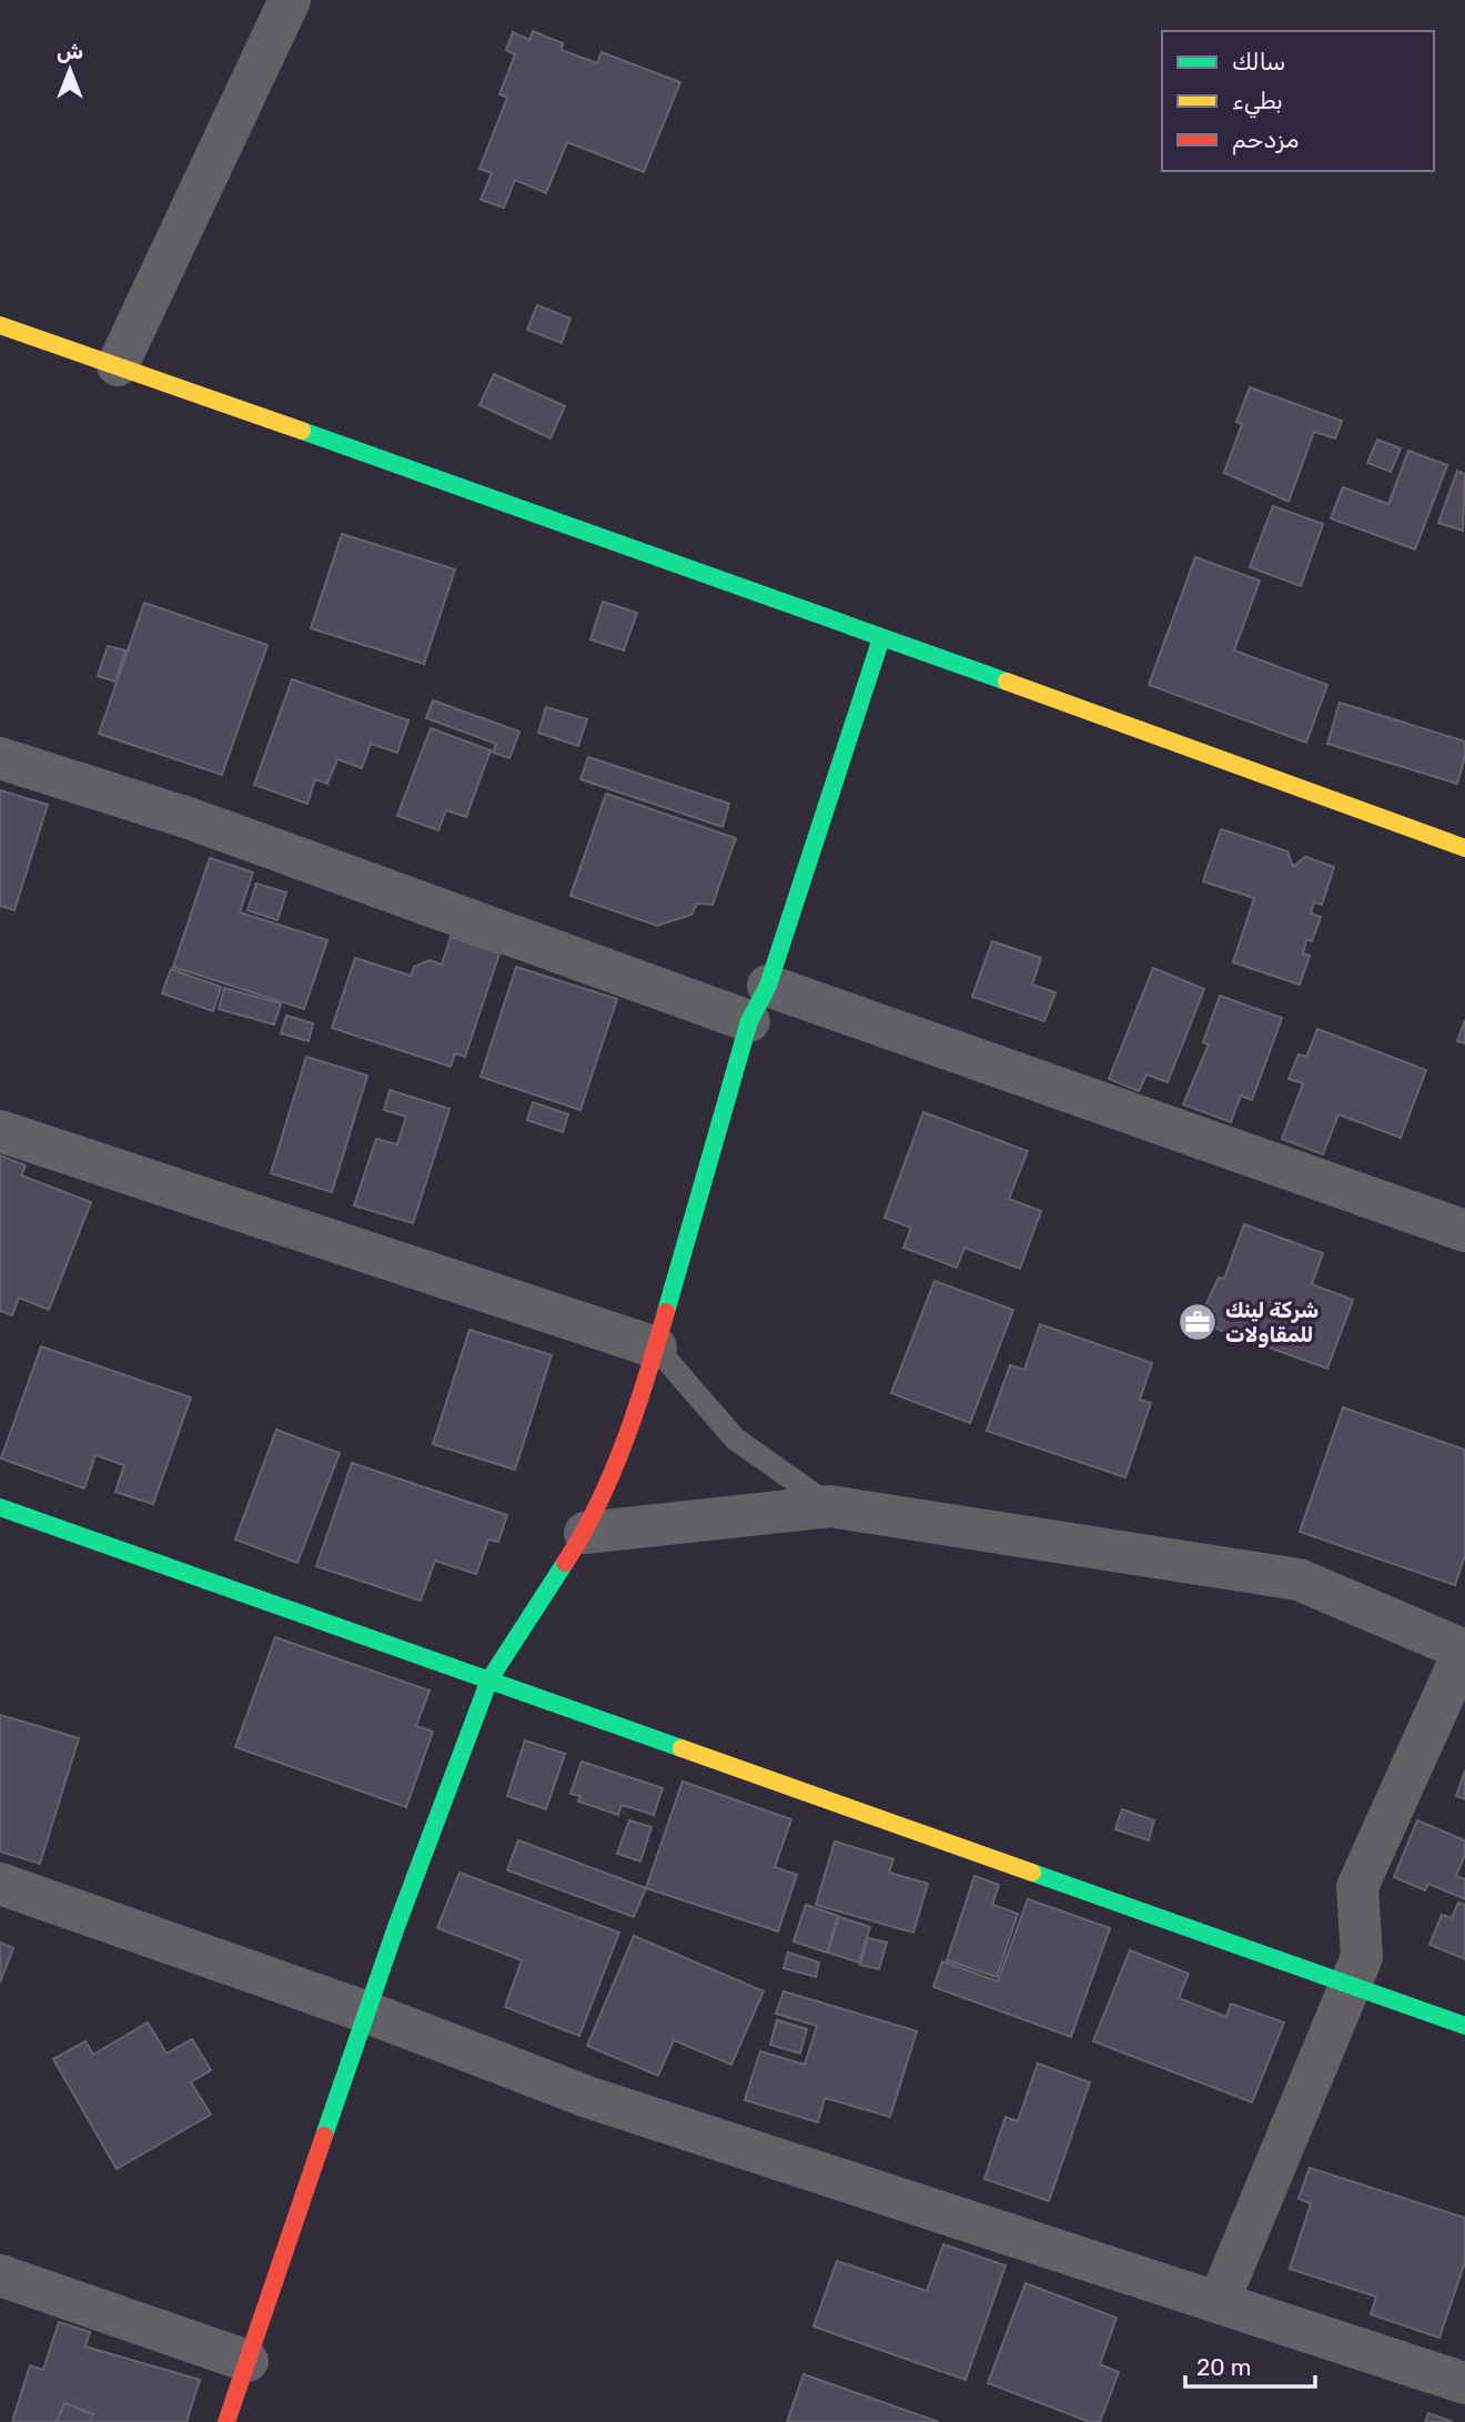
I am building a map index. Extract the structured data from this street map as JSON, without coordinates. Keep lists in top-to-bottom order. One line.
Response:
{"places":{"office":["شركة لينك للمقاولات"]},"legend":["سالك","بطيء","مزدحم"],"scale_bar":"20 m","north":"top"}
